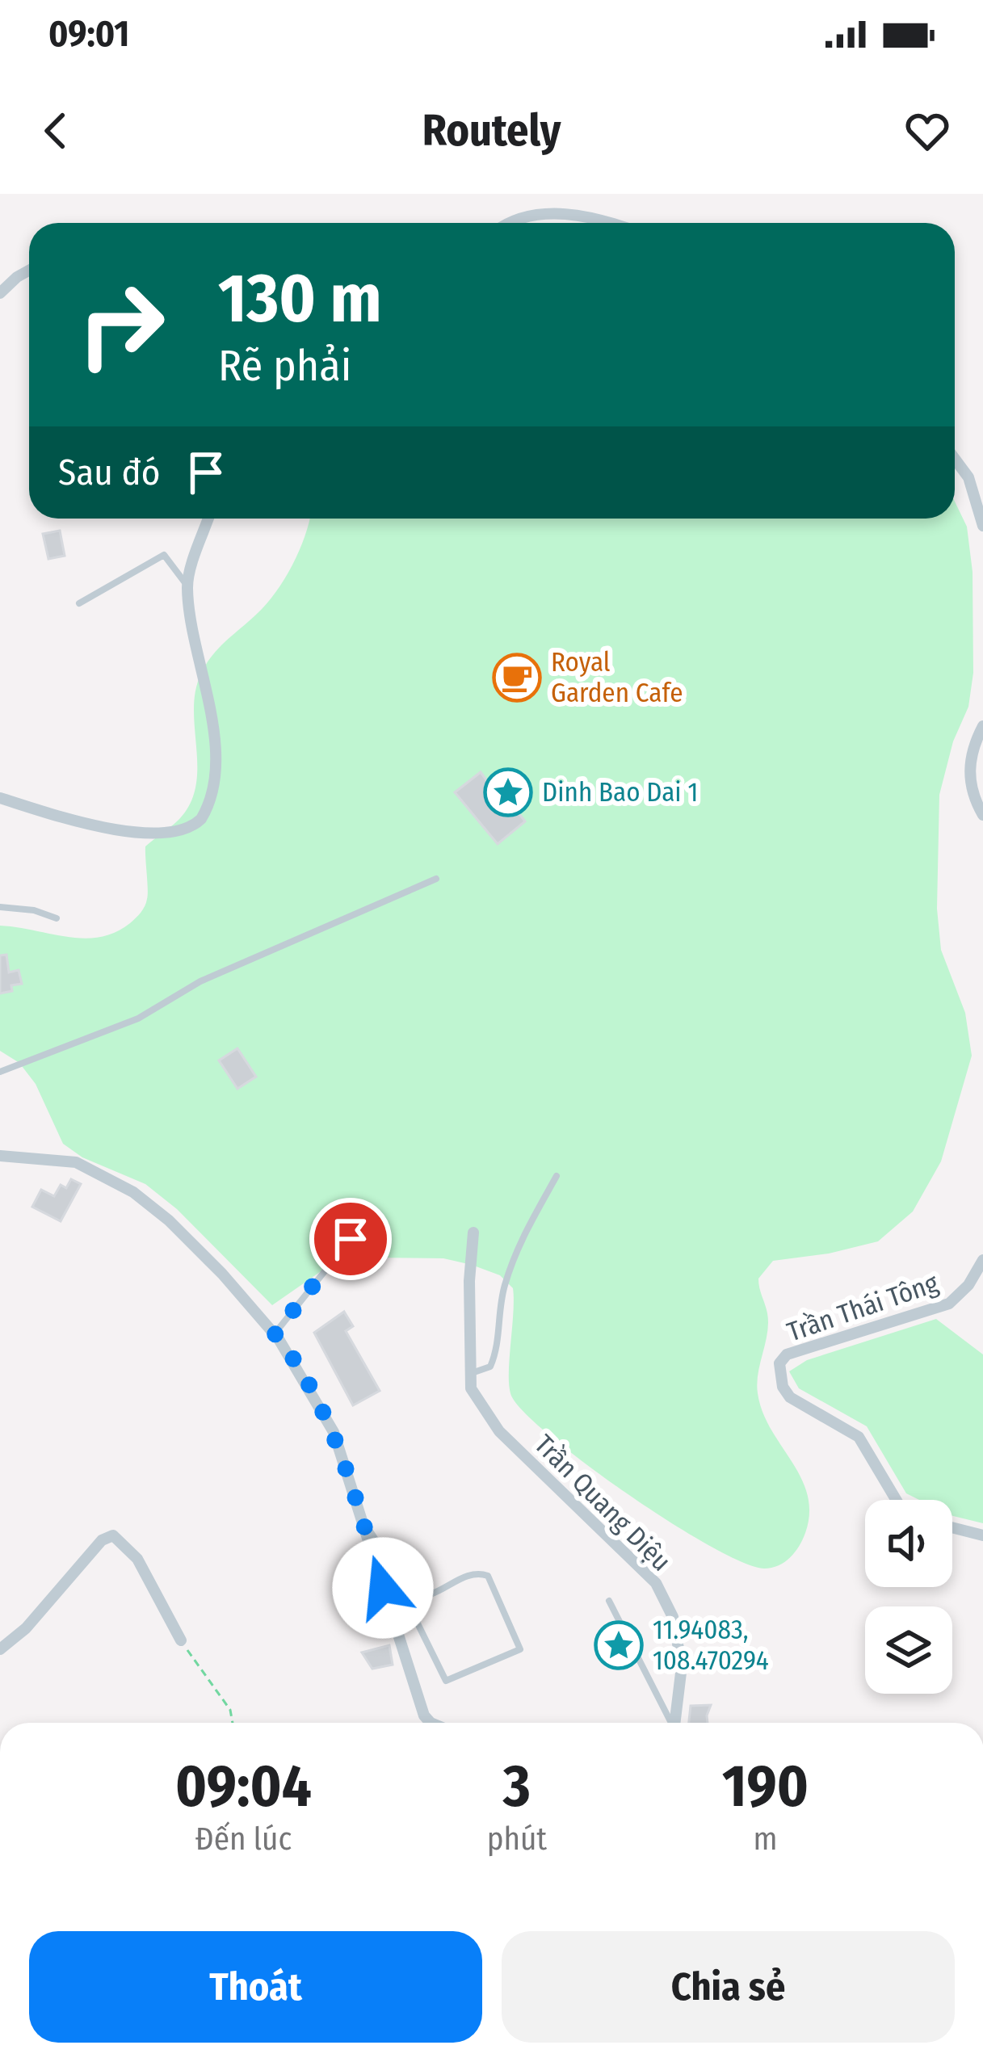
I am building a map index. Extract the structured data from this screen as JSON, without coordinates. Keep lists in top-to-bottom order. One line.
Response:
{"streets":{"street":["Trần Thái Tông","Trần Quang Diệu"]},"places":{"cafe":["Royal Garden Cafe"],"place":["Dinh Bao Dai 1","11.94083, 108.470294"]},"page":{"status":"09:01","header":"Routely","turn":["130 m","Rẽ phải"],"then":"Sau đó","eta":["09:04","Đến lúc","3","phút","190","m"],"buttons":["Thoát","Chia sẻ"]}}
